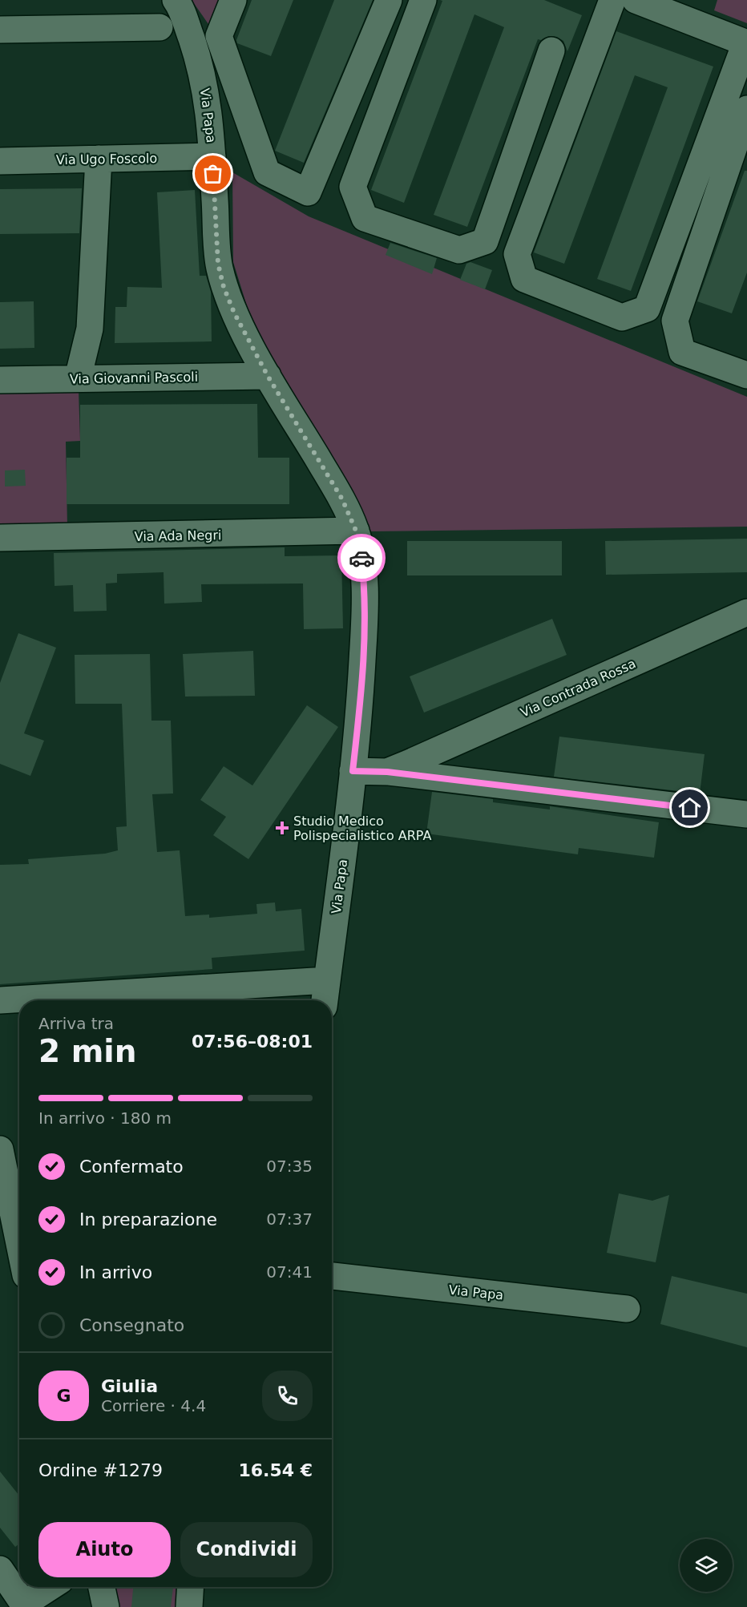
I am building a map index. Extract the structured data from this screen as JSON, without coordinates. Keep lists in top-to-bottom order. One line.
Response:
{"streets":{"street":["Via Papa","Via Ugo Foscolo","Via Giovanni Pascoli","Via Ada Negri","Via Contrada Rossa"]},"crossings":[["Via Papa","Via Ugo Foscolo"],["Via Papa","Via Giovanni Pascoli"],["Via Papa","Via Ada Negri"],["Via Papa","Via Contrada Rossa"]],"places":{"health":["Studio Medico Polispecialistico ARPA"]},"page":{"heading":["2 min","Arriva tra","07:56–08:01"],"panel":["Giulia","Corriere · 4.4","Ordine #1279","16.54 €"],"bar":"In arrivo · 180 m","list":[["Confermato","07:35"],["In preparazione","07:37"],["In arrivo","07:41"],"Consegnato"],"round":"G","buttons":["Aiuto","Condividi"]}}
